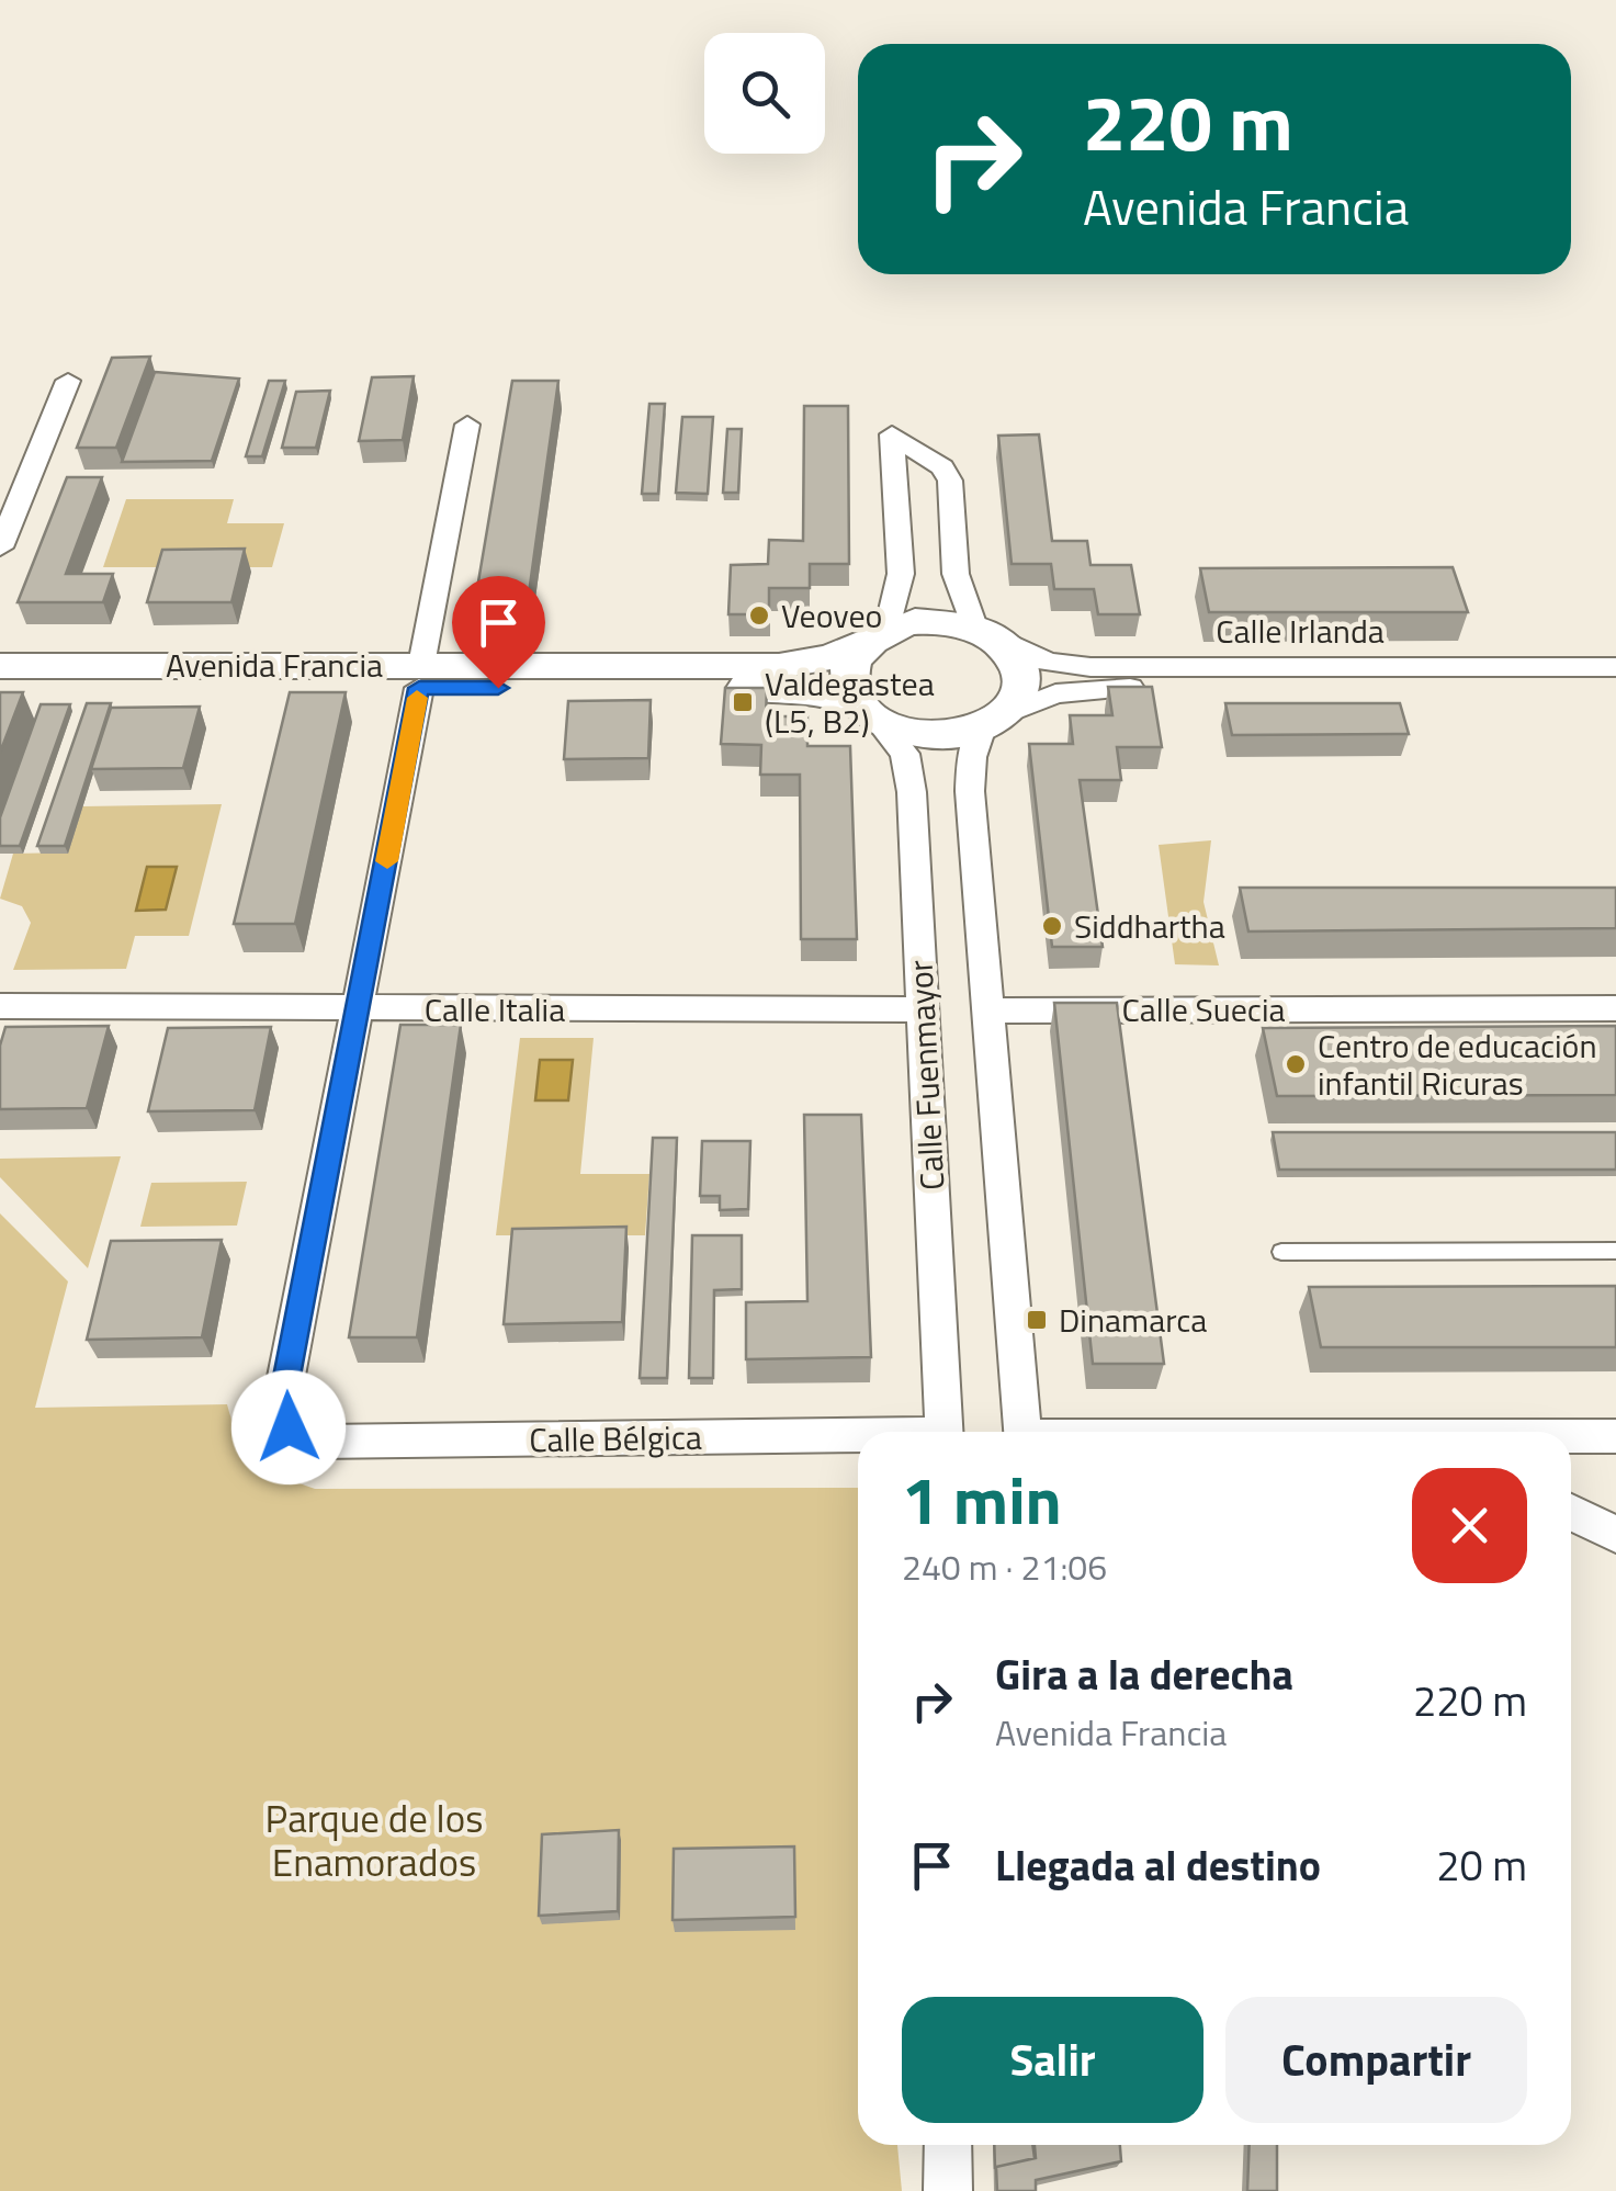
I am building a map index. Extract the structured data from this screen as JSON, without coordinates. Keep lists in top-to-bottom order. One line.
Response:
{"streets":{"main road":["Avenida Francia"],"street":["Calle Irlanda","Calle Italia","Calle Suecia","Calle Fuenmayor","Calle Bélgica"]},"crossings":[["Calle Irlanda","Avenida Francia"],["Calle Irlanda","Calle Fuenmayor"],["Avenida Francia","Calle Fuenmayor"],["Calle Italia","Calle Fuenmayor"],["Calle Italia","Calle Bélgica"],["Calle Suecia","Calle Fuenmayor"]],"parks":["Parque de los Enamorados"],"places":{"other":["Veoveo","Siddhartha","Centro de educación infantil Ricuras"],"transit":["Valdegastea (L5, B2)","Dinamarca"]},"page":{"turn":["220 m","Avenida Francia"],"heading":["1 min","240 m · 21:06"],"list":[{"name":"Gira a la derecha","note":"Avenida Francia","value":"220 m"},{"name":"Llegada al destino","value":"20 m"}],"buttons":["Salir","Compartir"]}}
